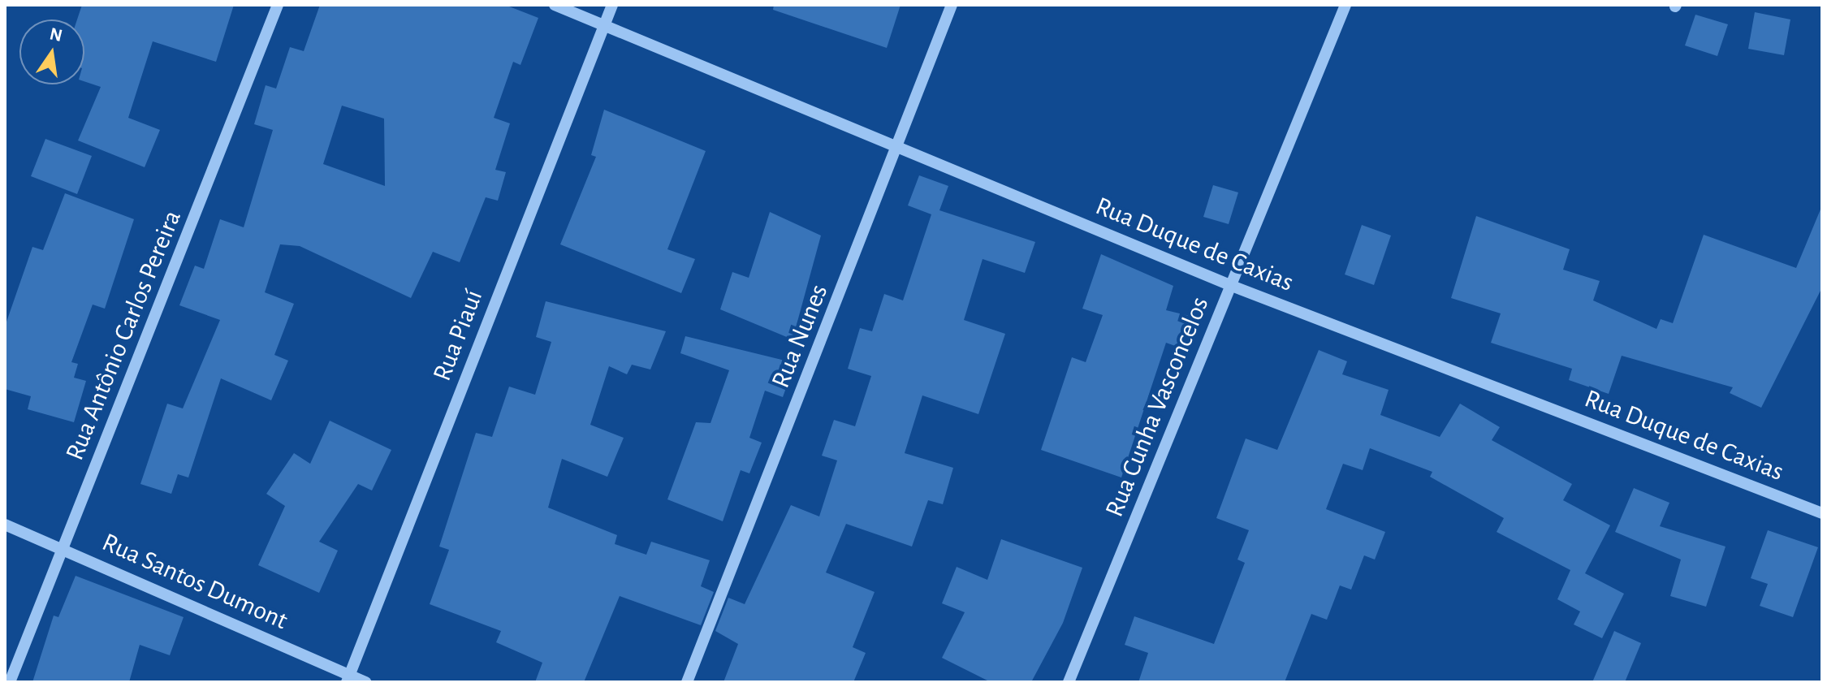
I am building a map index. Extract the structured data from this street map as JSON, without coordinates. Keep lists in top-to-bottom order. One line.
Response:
{"streets":{"street":["Rua Duque de Caxias","Rua Antônio Carlos Pereira","Rua Piauí","Rua Nunes","Rua Cunha Vasconcelos","Rua Santos Dumont"]},"crossings":[["Rua Duque de Caxias","Rua Piauí"],["Rua Duque de Caxias","Rua Nunes"],["Rua Duque de Caxias","Rua Cunha Vasconcelos"],["Rua Antônio Carlos Pereira","Rua Santos Dumont"],["Rua Piauí","Rua Santos Dumont"]],"north":"top"}
